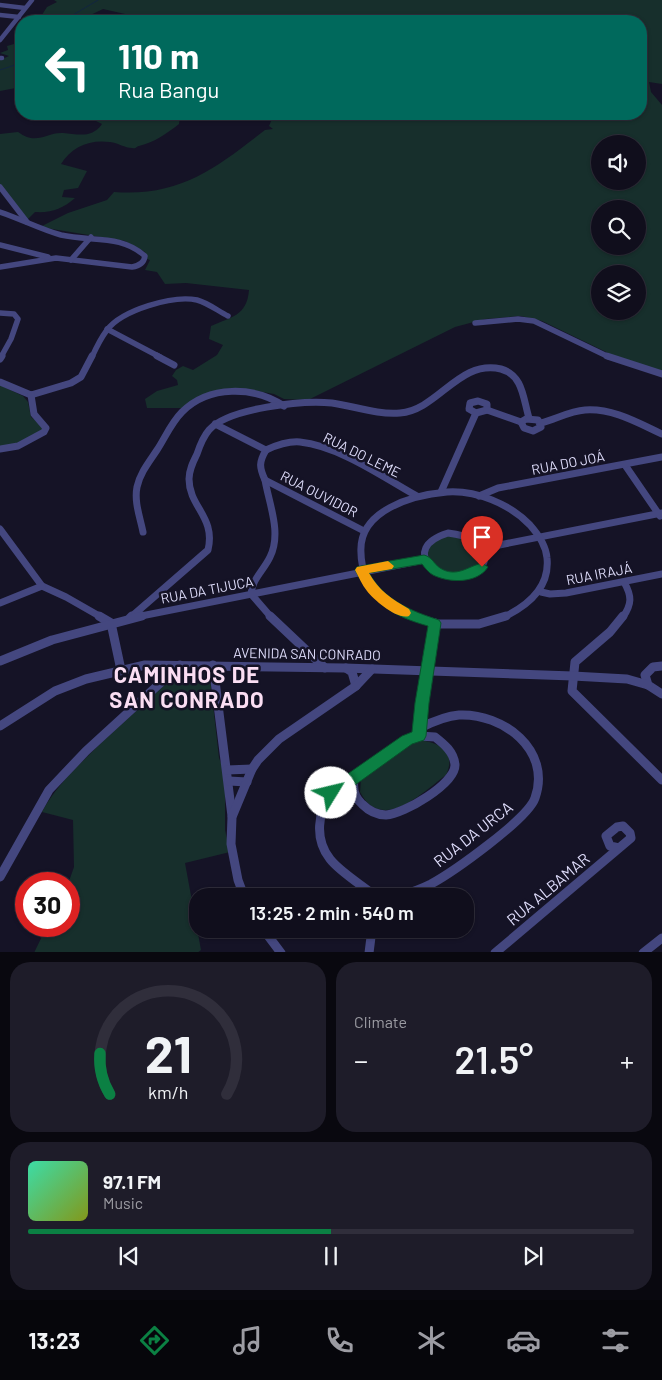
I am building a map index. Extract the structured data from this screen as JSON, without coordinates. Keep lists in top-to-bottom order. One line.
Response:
{"streets":{"street":["RUA DO LEME","RUA DO JOÁ","RUA OUVIDOR","RUA IRAJÁ","RUA DA TIJUCA","AVENIDA SAN CONRADO","RUA DA URCA","RUA ALBAMAR"]},"crossings":[["RUA DO LEME","RUA OUVIDOR"]],"districts":["CAMINHOS DE SAN CONRADO"],"page":{"turn":["110 m","Rua Bangu"],"limit":"30","trip":"13:25 · 2 min · 540 m","tile":"Climate","heat":["−","21.5°","+"],"song":["97.1 FM","Music"],"tabs":"13:23","gauge":["21","km/h"]}}
